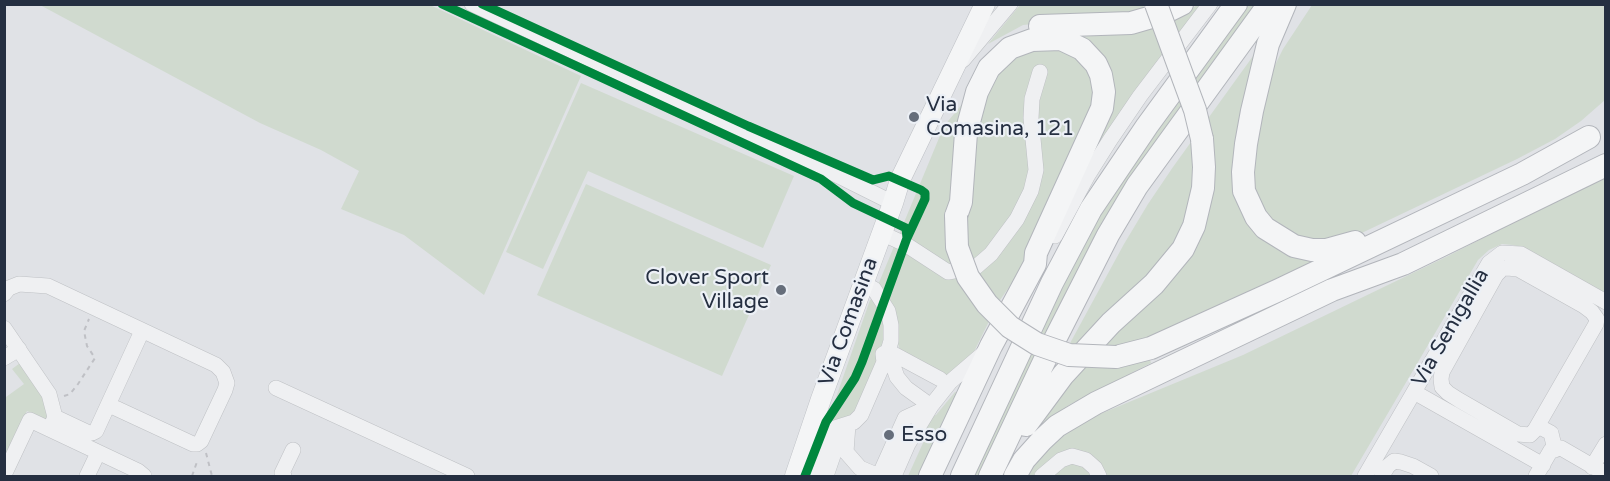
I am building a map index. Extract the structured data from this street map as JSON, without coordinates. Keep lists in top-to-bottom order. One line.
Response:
{"streets":{"main road":["Via Comasina"],"street":["Via Senigallia"]},"places":["Via Comasina, 121","Clover Sport Village","Esso"]}
